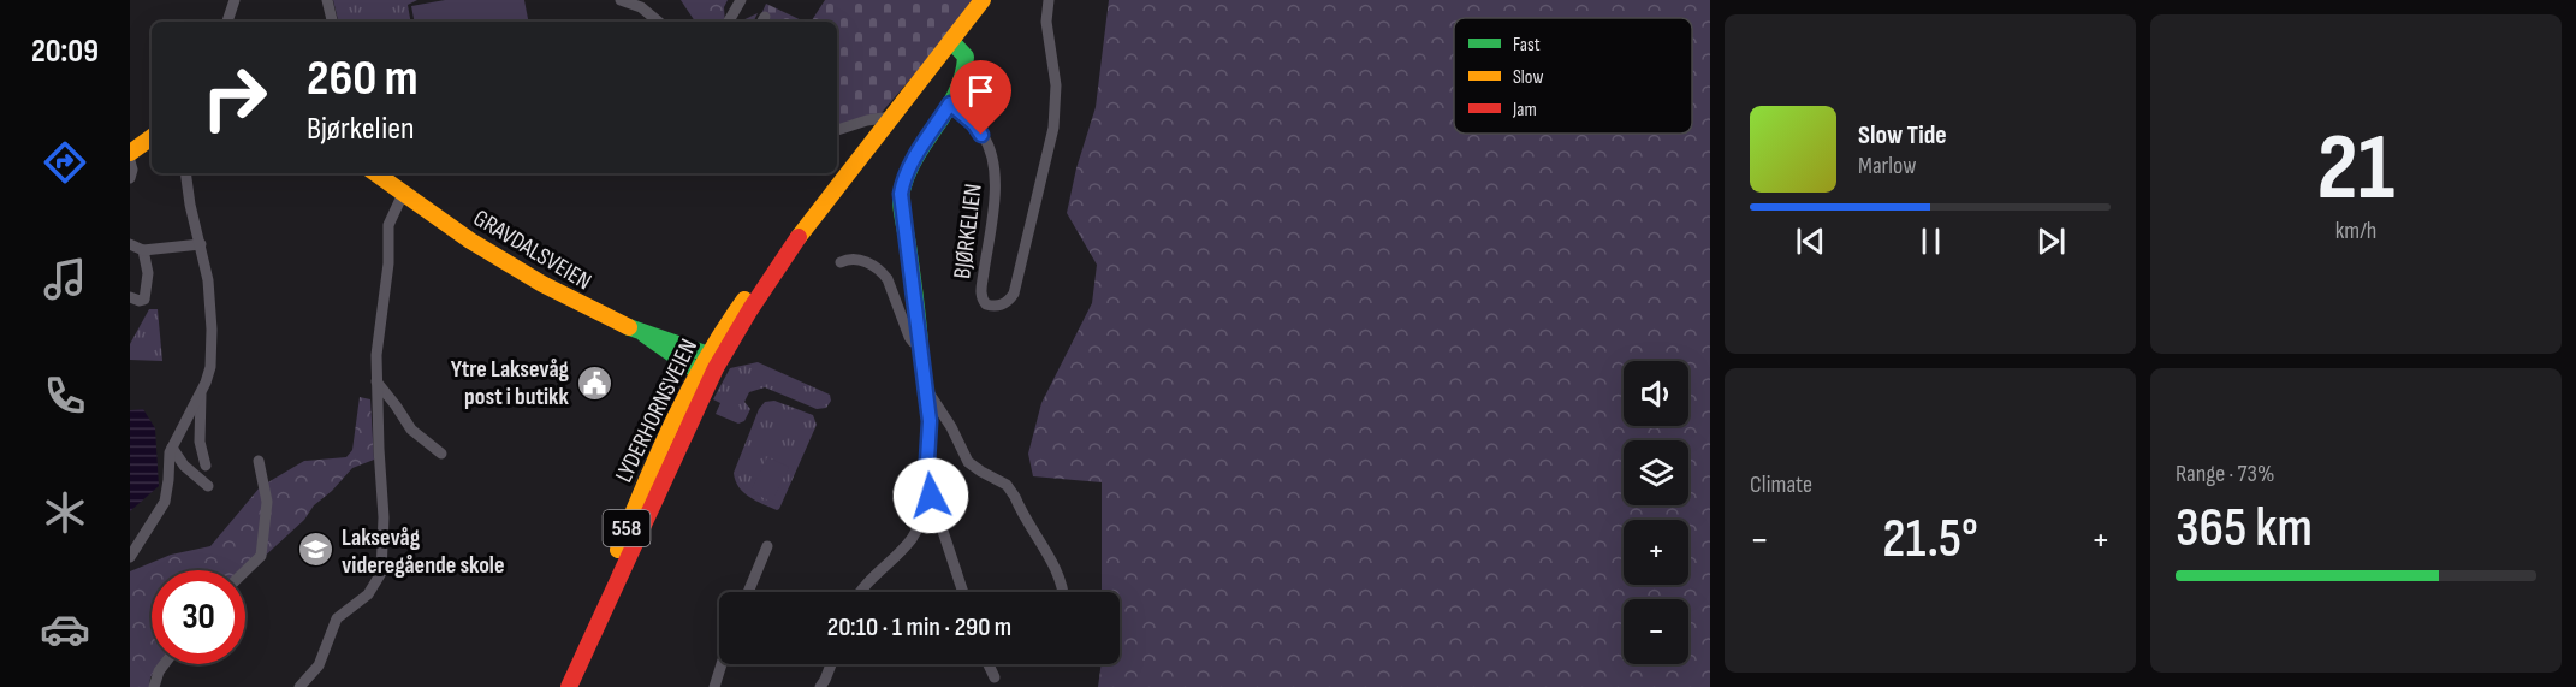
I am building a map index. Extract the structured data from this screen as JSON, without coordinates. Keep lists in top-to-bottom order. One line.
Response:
{"streets":{"main road":["GRAVDALSVEIEN","LYDERHORNSVEIEN","558"],"street":["BJØRKELIEN"]},"crossings":[["GRAVDALSVEIEN","LYDERHORNSVEIEN"],["LYDERHORNSVEIEN","558"]],"places":{"public building":["Ytre Laksevåg post i butikk"],"school or university":["Laksevåg videregående skole"]},"legend":["Fast","Slow","Jam"],"page":{"tabs":"20:09","tile":[["21","km/h"],"Climate",["Range · 73%","365 km"]],"turn":["260 m","Bjørkelien"],"song":["Slow Tide","Marlow"],"map_buttons":["+","−"],"heat":["−","21.5°","+"],"limit":"30","trip":"20:10 · 1 min · 290 m"}}
